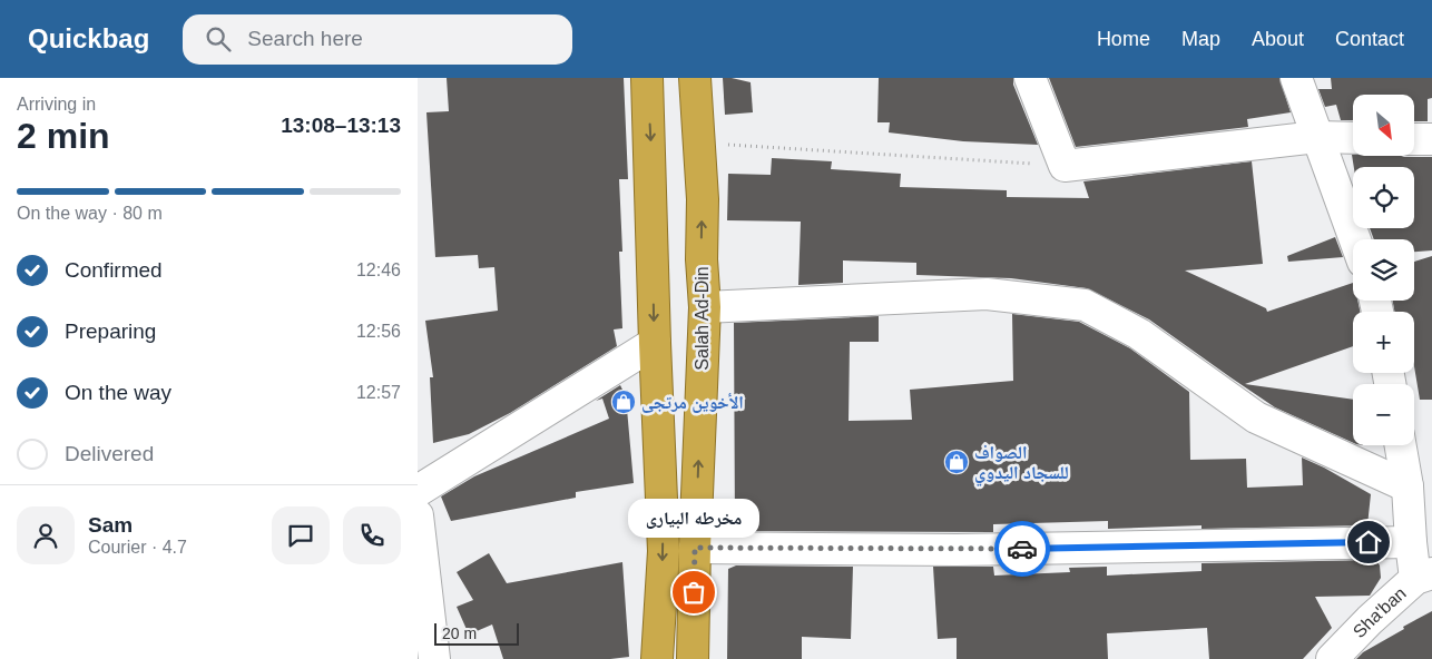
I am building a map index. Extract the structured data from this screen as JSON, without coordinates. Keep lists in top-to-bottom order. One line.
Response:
{"streets":{"highway":["Salah Ad-Din"],"street":["Sha'ban"]},"places":{"shop":["الأخوين مرتجى","الصواف للسجاد اليدوي"],"other":["مخرطه البيارى"]},"scale_bar":"20 m","north":"bottom right","page":{"header":"Quickbag","search":"Search here","nav":["Home","Map","About","Contact"],"heading":["2 min","Arriving in","13:08–13:13"],"panel":["Sam","Courier · 4.7"],"map_buttons":["+","−"],"bar":"On the way · 80 m","list":[["Confirmed","12:46"],["Preparing","12:56"],["On the way","12:57"],"Delivered"],"bubble":"مخرطه البيارى","scale":"20 m"}}
